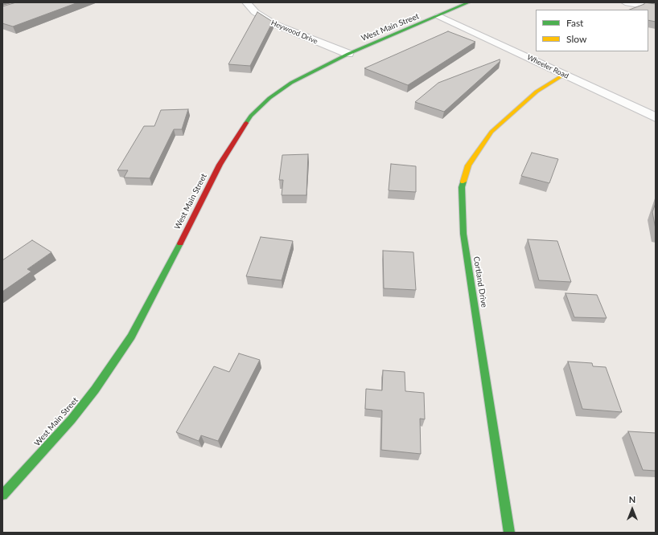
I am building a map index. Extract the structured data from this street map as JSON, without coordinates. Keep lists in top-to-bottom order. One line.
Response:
{"streets":{"street":["West Main Street","Heywood Drive","Wheeler Road","Cortland Drive"]},"crossings":[["West Main Street","Heywood Drive"],["West Main Street","Wheeler Road"],["Wheeler Road","Cortland Drive"]],"legend":["Fast","Slow"],"north":"top"}
